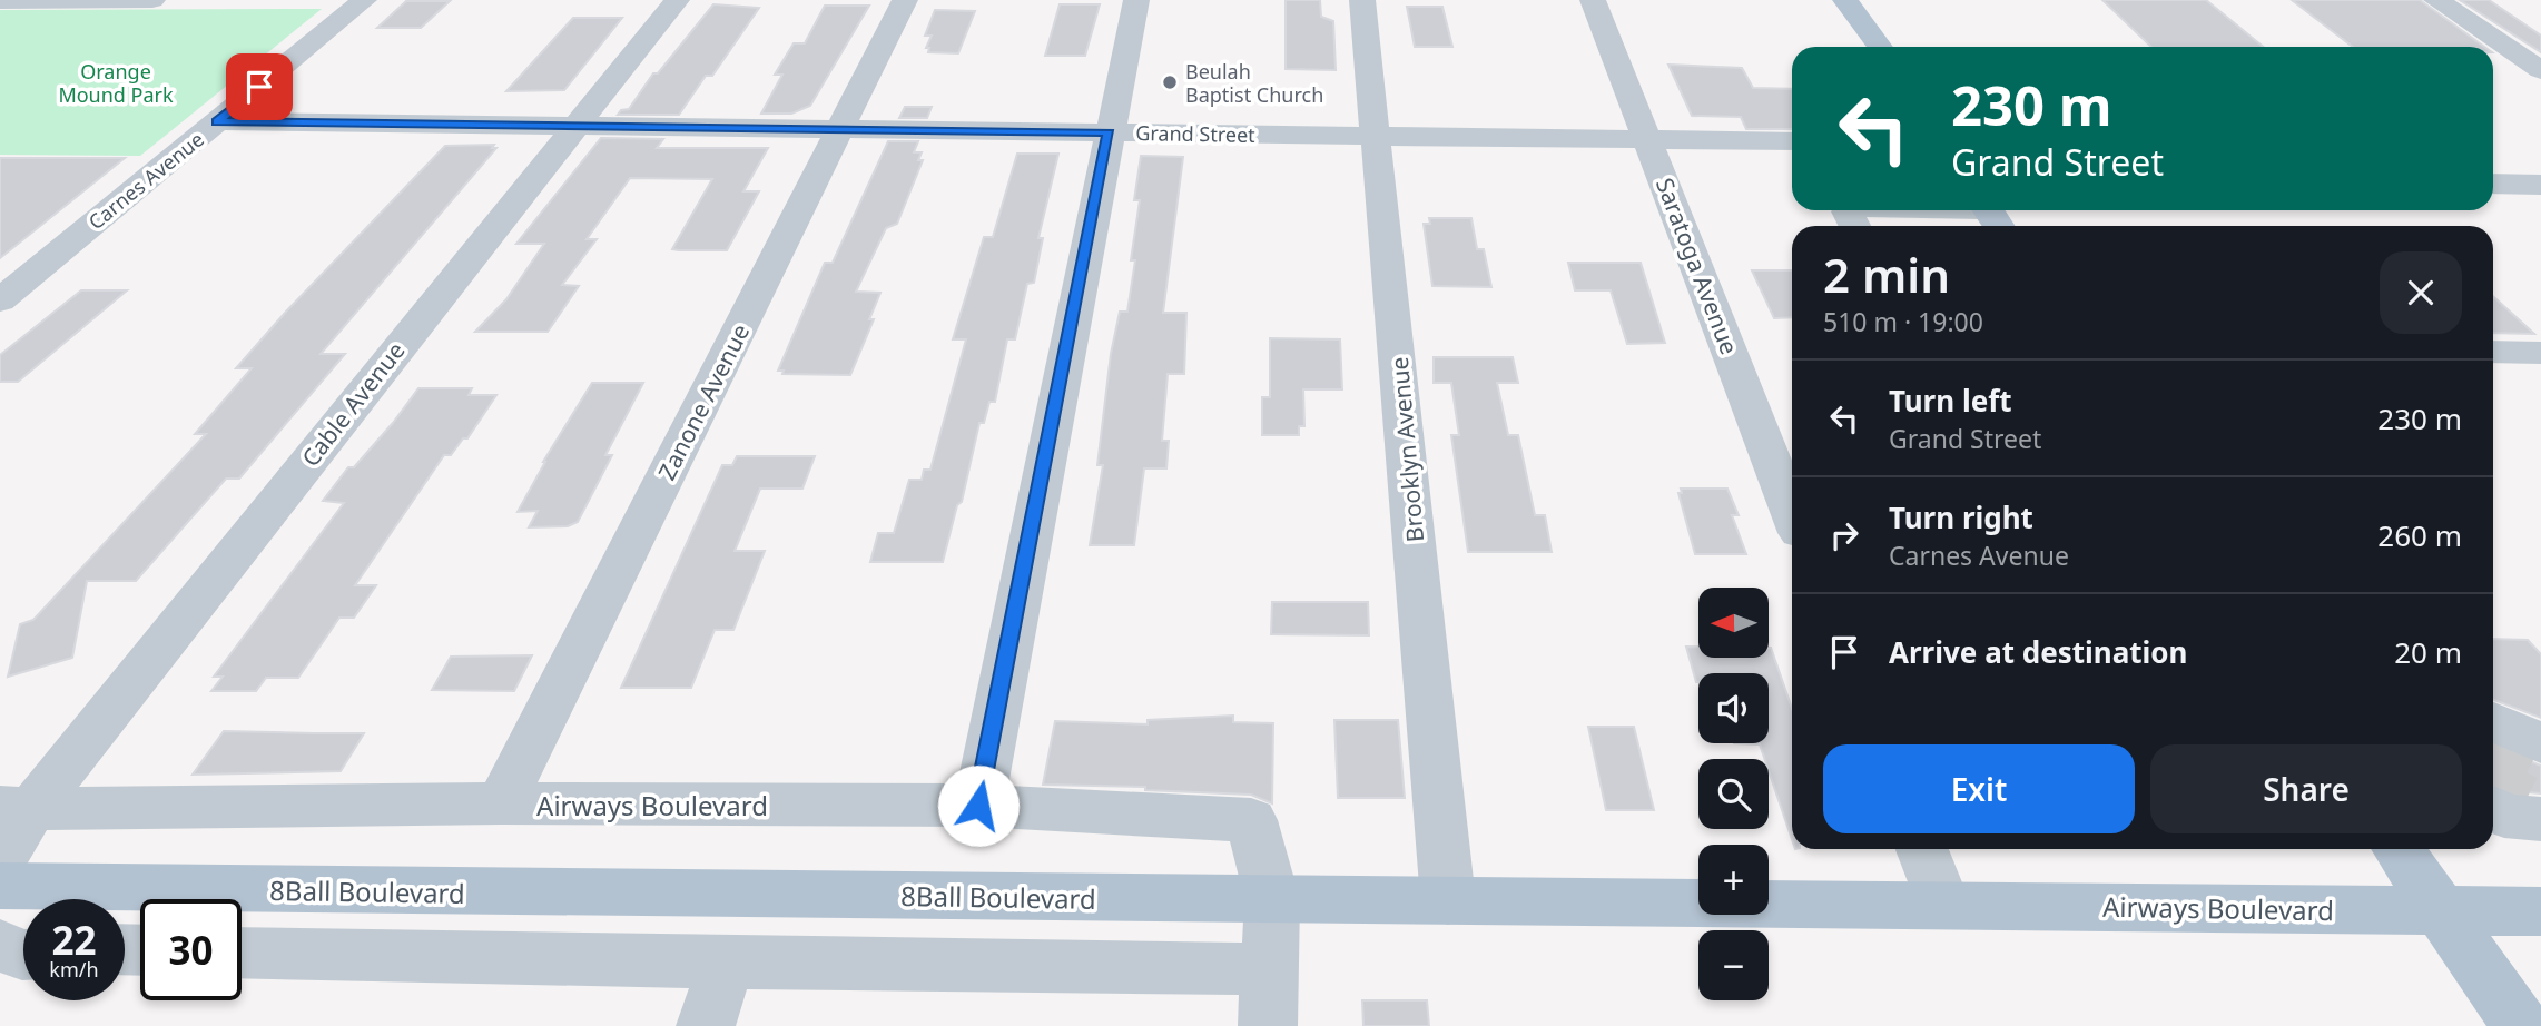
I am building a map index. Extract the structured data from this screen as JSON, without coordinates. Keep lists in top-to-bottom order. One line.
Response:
{"streets":{"main road":["Airways Boulevard","8Ball Boulevard"],"street":["Grand Street","Carnes Avenue","Saratoga Avenue","Zanone Avenue","Cable Avenue","Brooklyn Avenue"]},"crossings":[["Grand Street","Carnes Avenue"],["Grand Street","Saratoga Avenue"],["Grand Street","Zanone Avenue"],["Grand Street","Cable Avenue"],["Grand Street","Brooklyn Avenue"],["Zanone Avenue","Airways Boulevard"],["Cable Avenue","Airways Boulevard"],["Brooklyn Avenue","8Ball Boulevard"],["Airways Boulevard","8Ball Boulevard"]],"parks":["Orange Mound Park"],"places":["Beulah Baptist Church"],"north":"left","page":{"turn":["230 m","Grand Street"],"heading":["2 min","510 m · 19:00"],"list":[{"name":"Turn left","note":"Grand Street","value":"230 m"},{"name":"Turn right","note":"Carnes Avenue","value":"260 m"},{"name":"Arrive at destination","value":"20 m"}],"map_buttons":["+","−"],"buttons":["Exit","Share"],"speed":"22 km/h","limit":"30"}}
